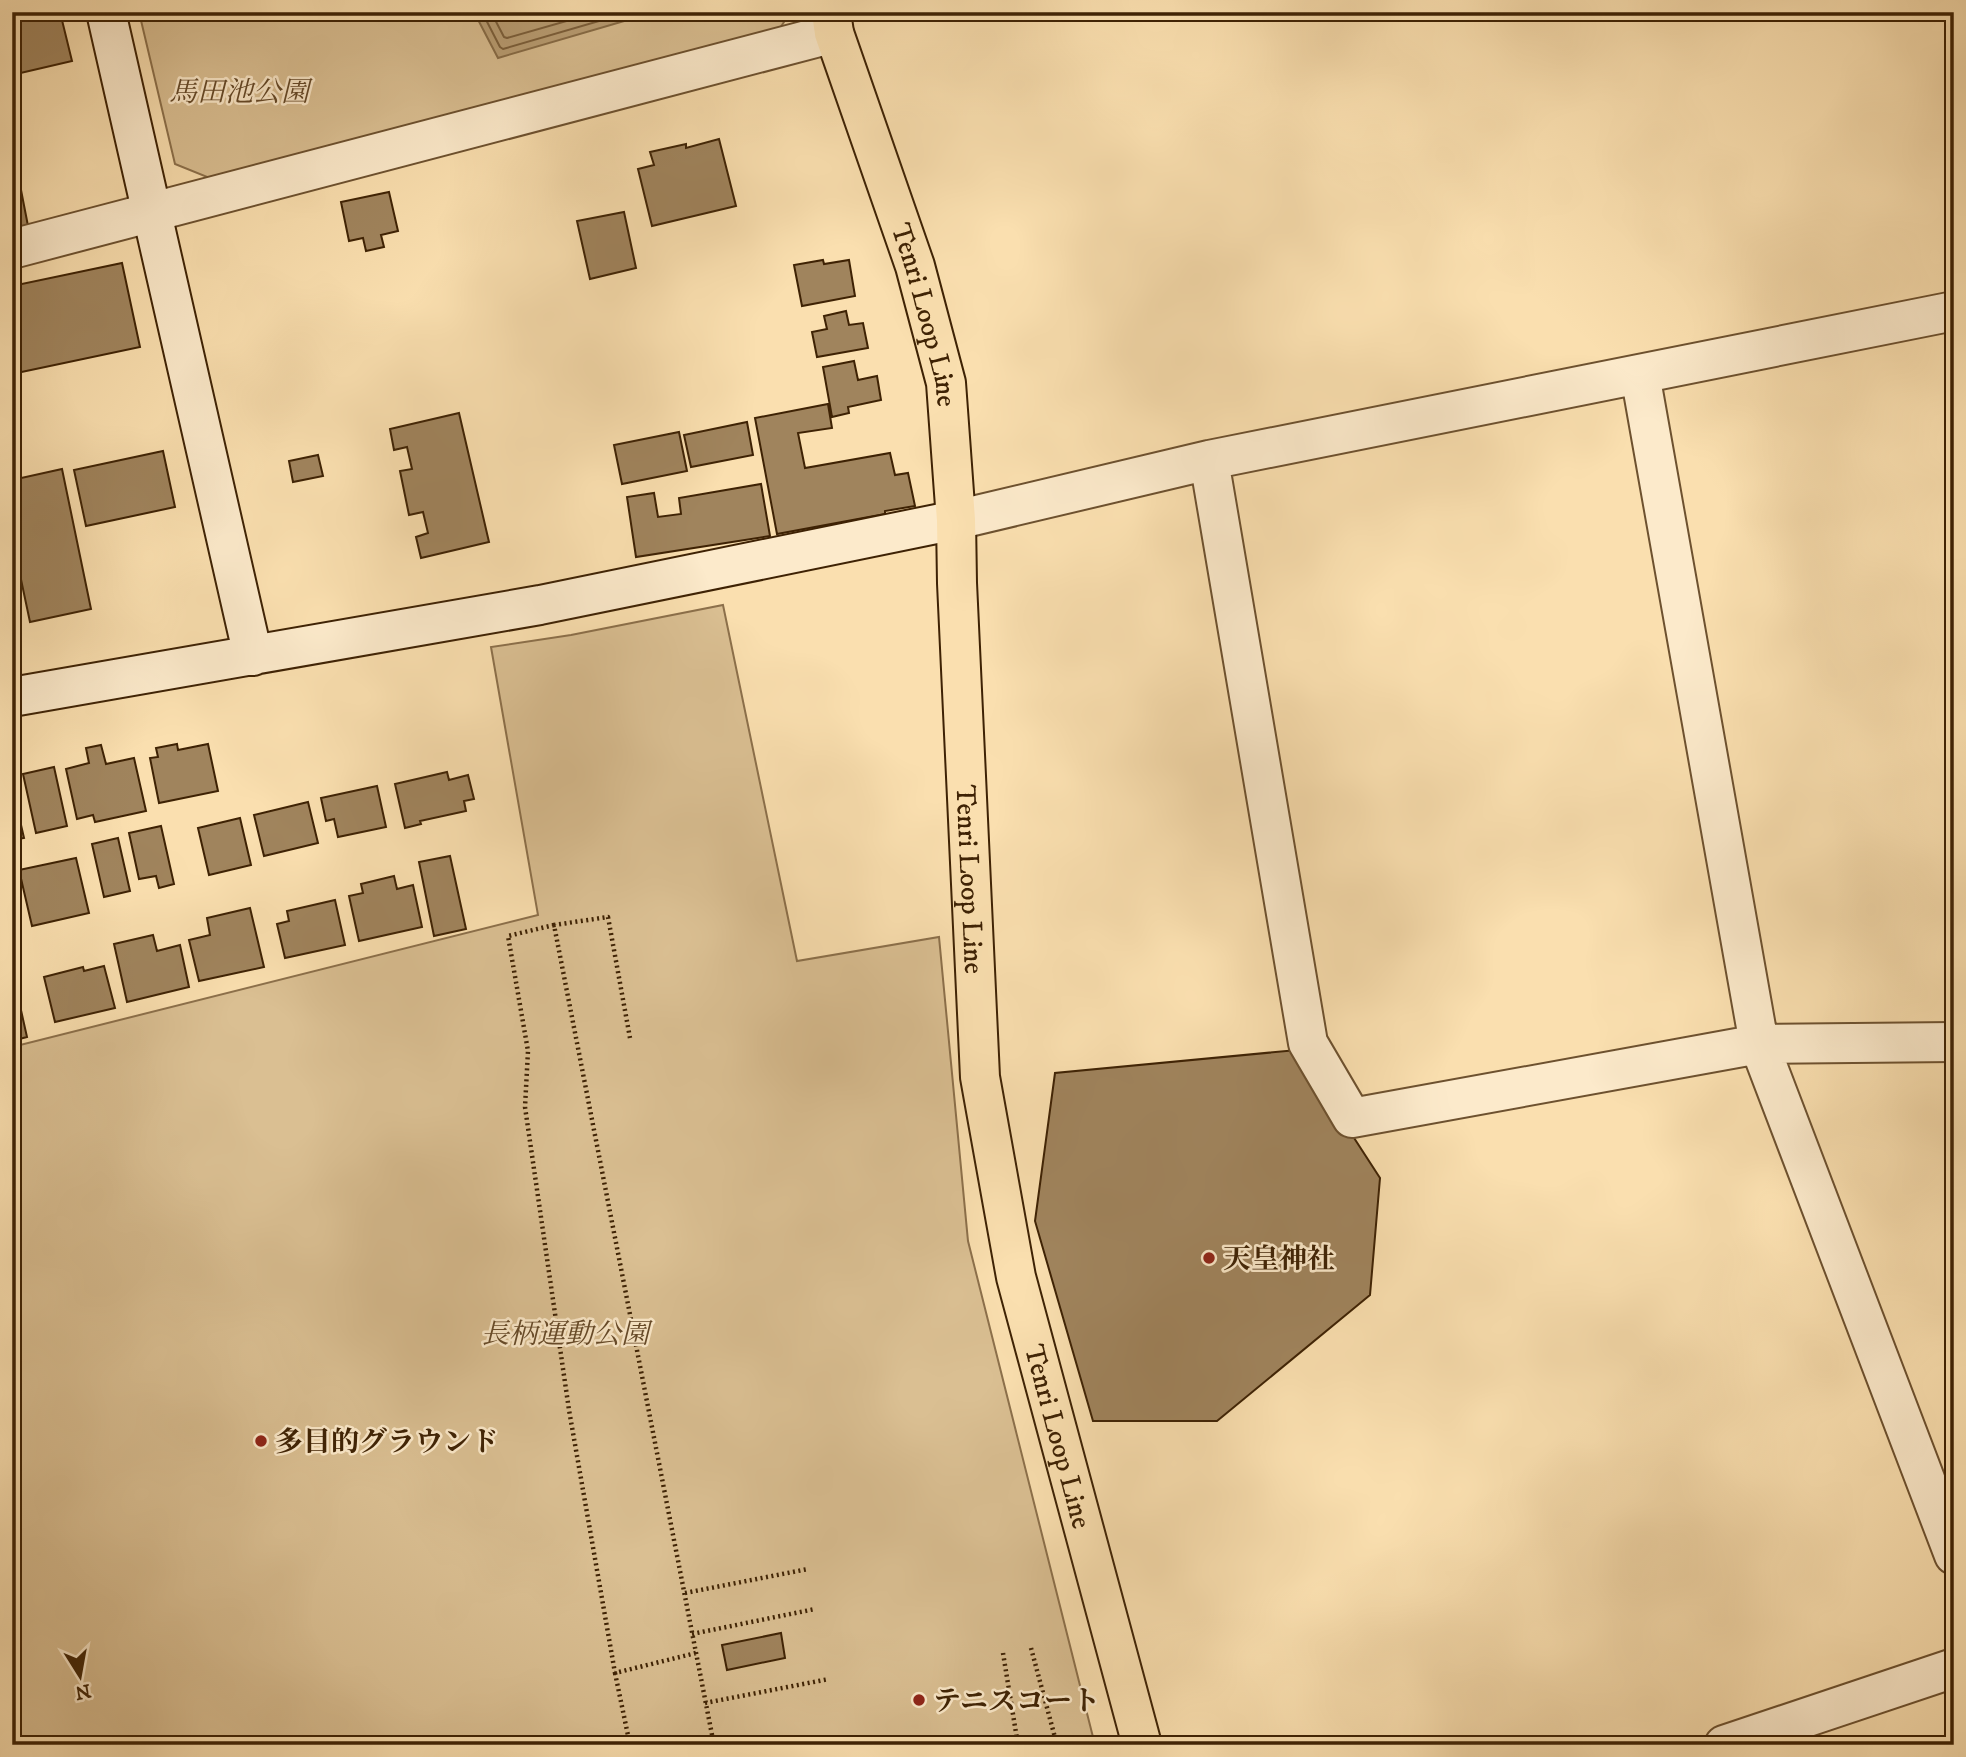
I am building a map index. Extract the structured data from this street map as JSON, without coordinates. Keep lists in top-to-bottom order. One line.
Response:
{"streets":{"main road":["Tenri Loop Line"]},"parks":["馬田池公園","長柄運動公園"],"places":["天皇神社","多目的グラウンド","テニスコート"],"north":"bottom"}
